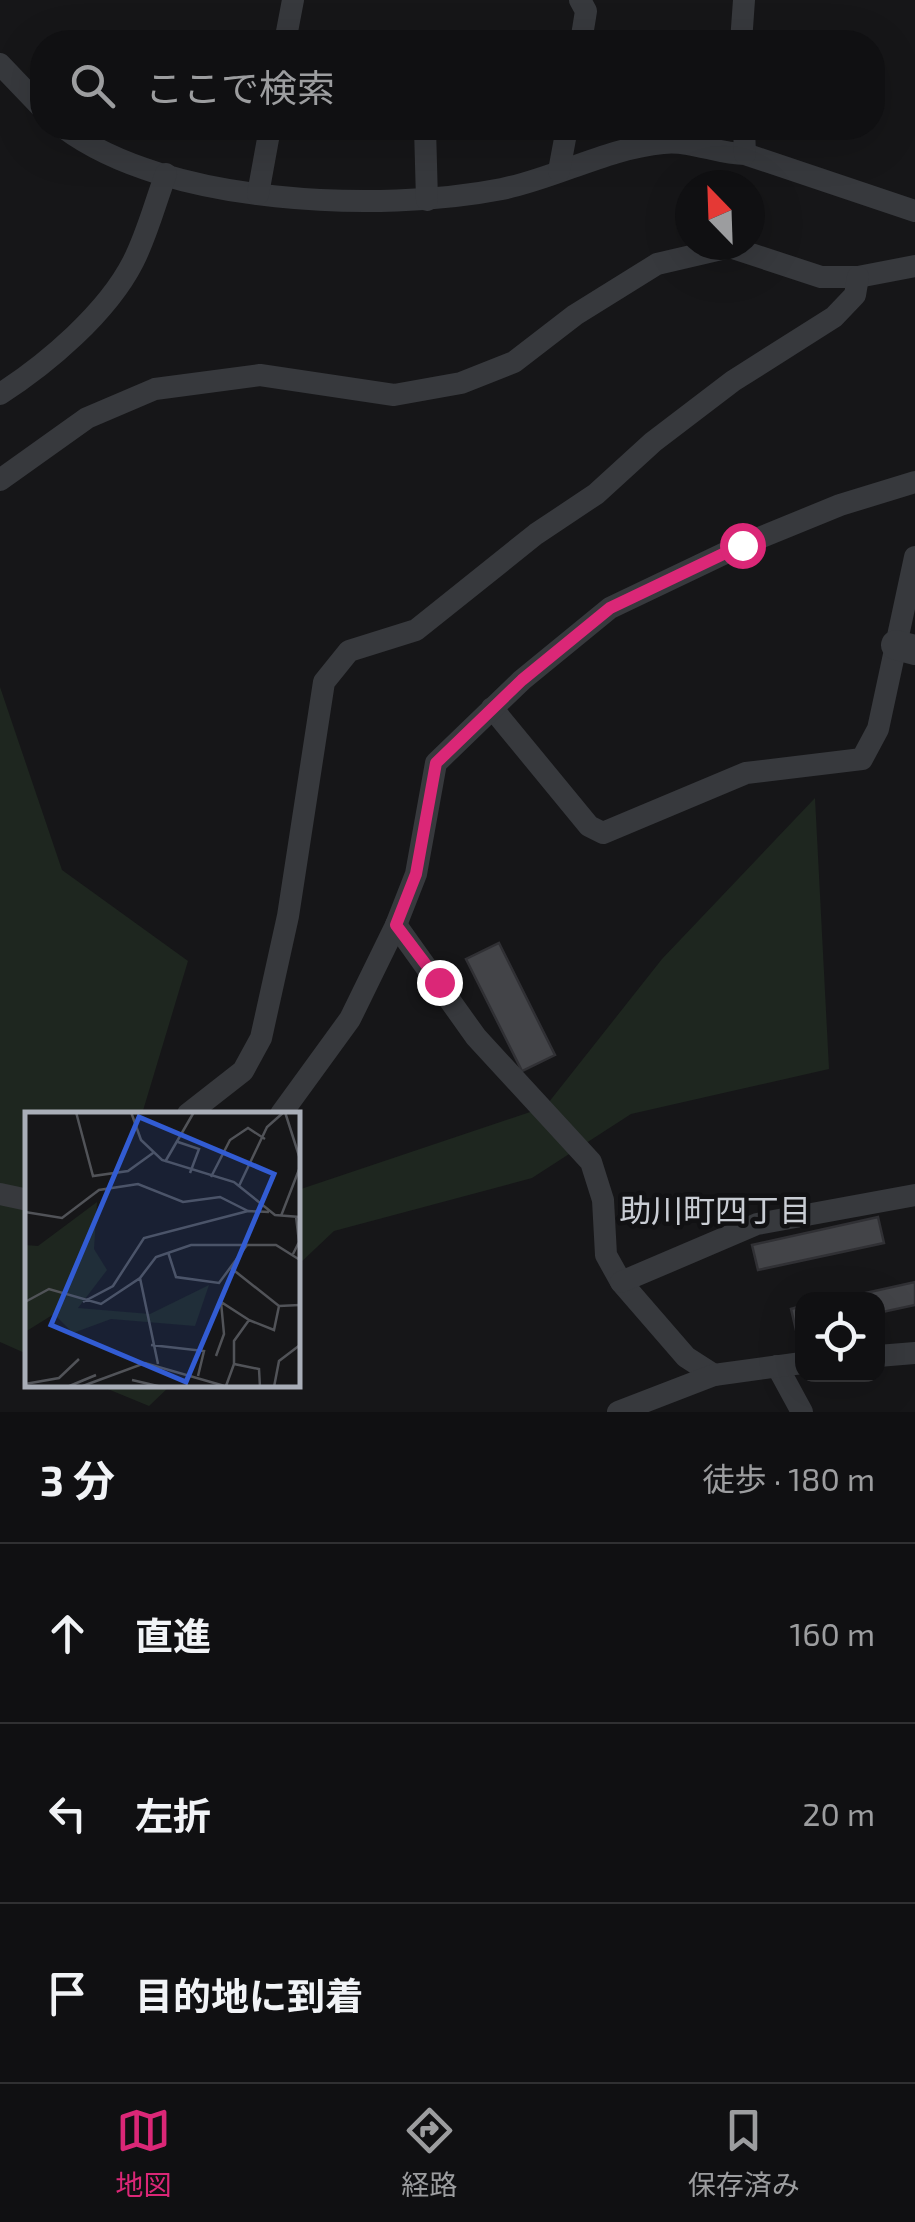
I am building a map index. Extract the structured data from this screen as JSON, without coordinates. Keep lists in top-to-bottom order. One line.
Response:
{"districts":["助川町四丁目"],"north":"top left","page":{"search":"ここで検索","heading":["3 分","徒歩 · 180 m"],"list":[["直進","160 m"],["左折","20 m"],"目的地に到着"],"nav":["地図","経路","保存済み"]}}
